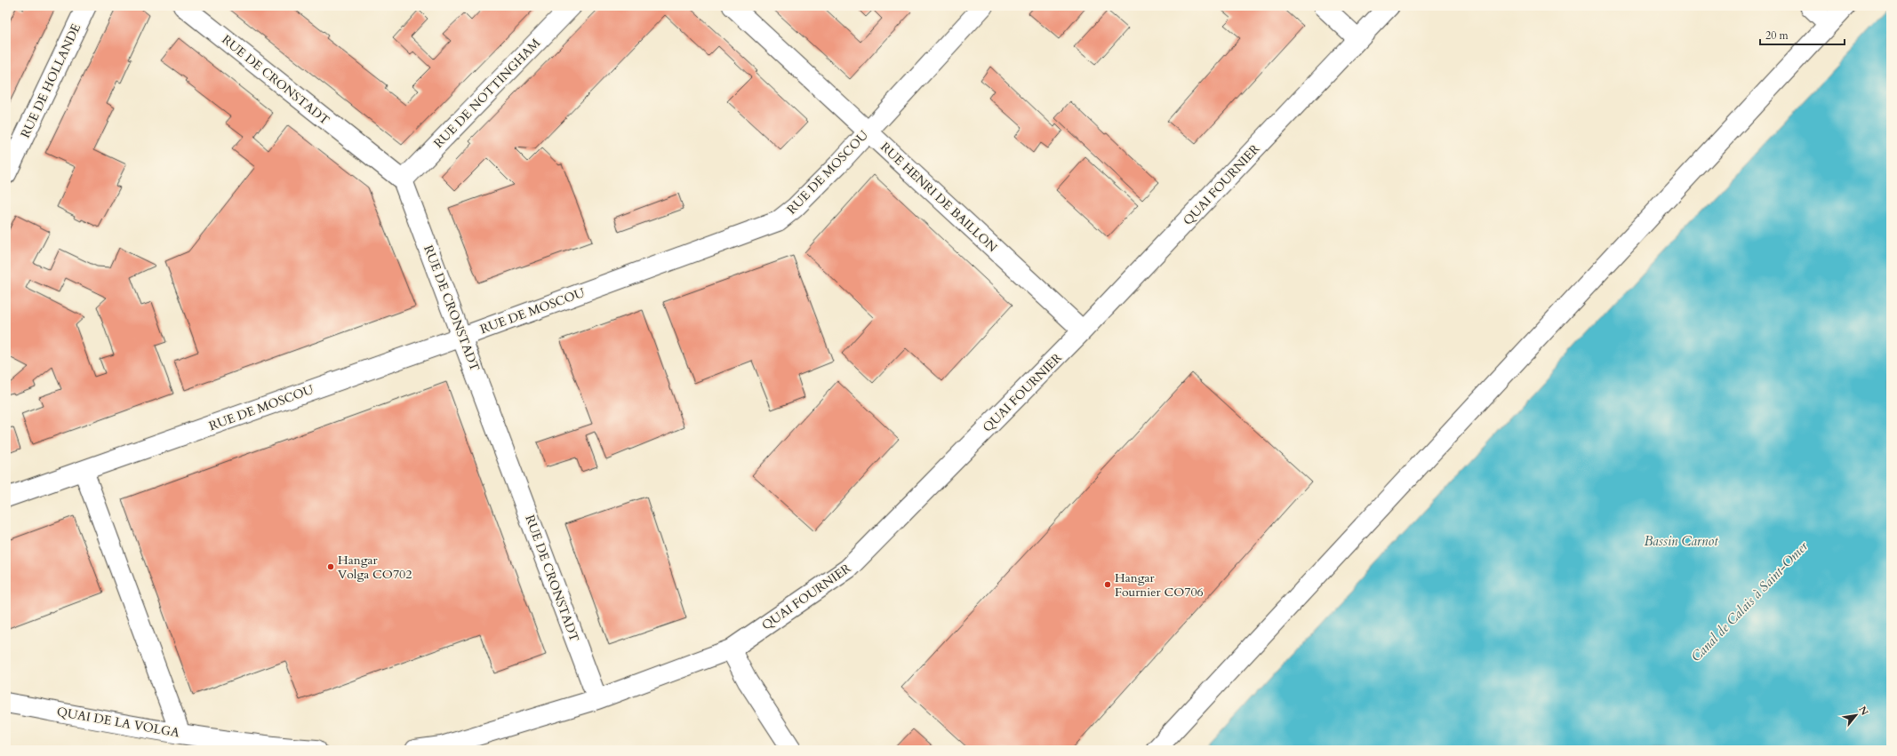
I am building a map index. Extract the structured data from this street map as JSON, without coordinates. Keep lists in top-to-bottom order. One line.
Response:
{"streets":{"street":["RUE DE CRONSTADT","RUE DE HOLLANDE","RUE DE NOTTINGHAM","RUE DE MOSCOU","QUAI FOURNIER","RUE HENRI DE BAILLON","QUAI DE LA VOLGA"]},"crossings":[["RUE DE CRONSTADT","RUE DE NOTTINGHAM"],["RUE DE CRONSTADT","RUE DE MOSCOU"],["RUE DE CRONSTADT","QUAI FOURNIER"],["RUE DE MOSCOU","RUE HENRI DE BAILLON"],["QUAI FOURNIER","RUE HENRI DE BAILLON"]],"water":["Bassin Carnot","Canal de Calais à Saint-Omer"],"places":["Hangar Volga CO702","Hangar Fournier CO706"],"scale_bar":"20 m","north":"top right"}
